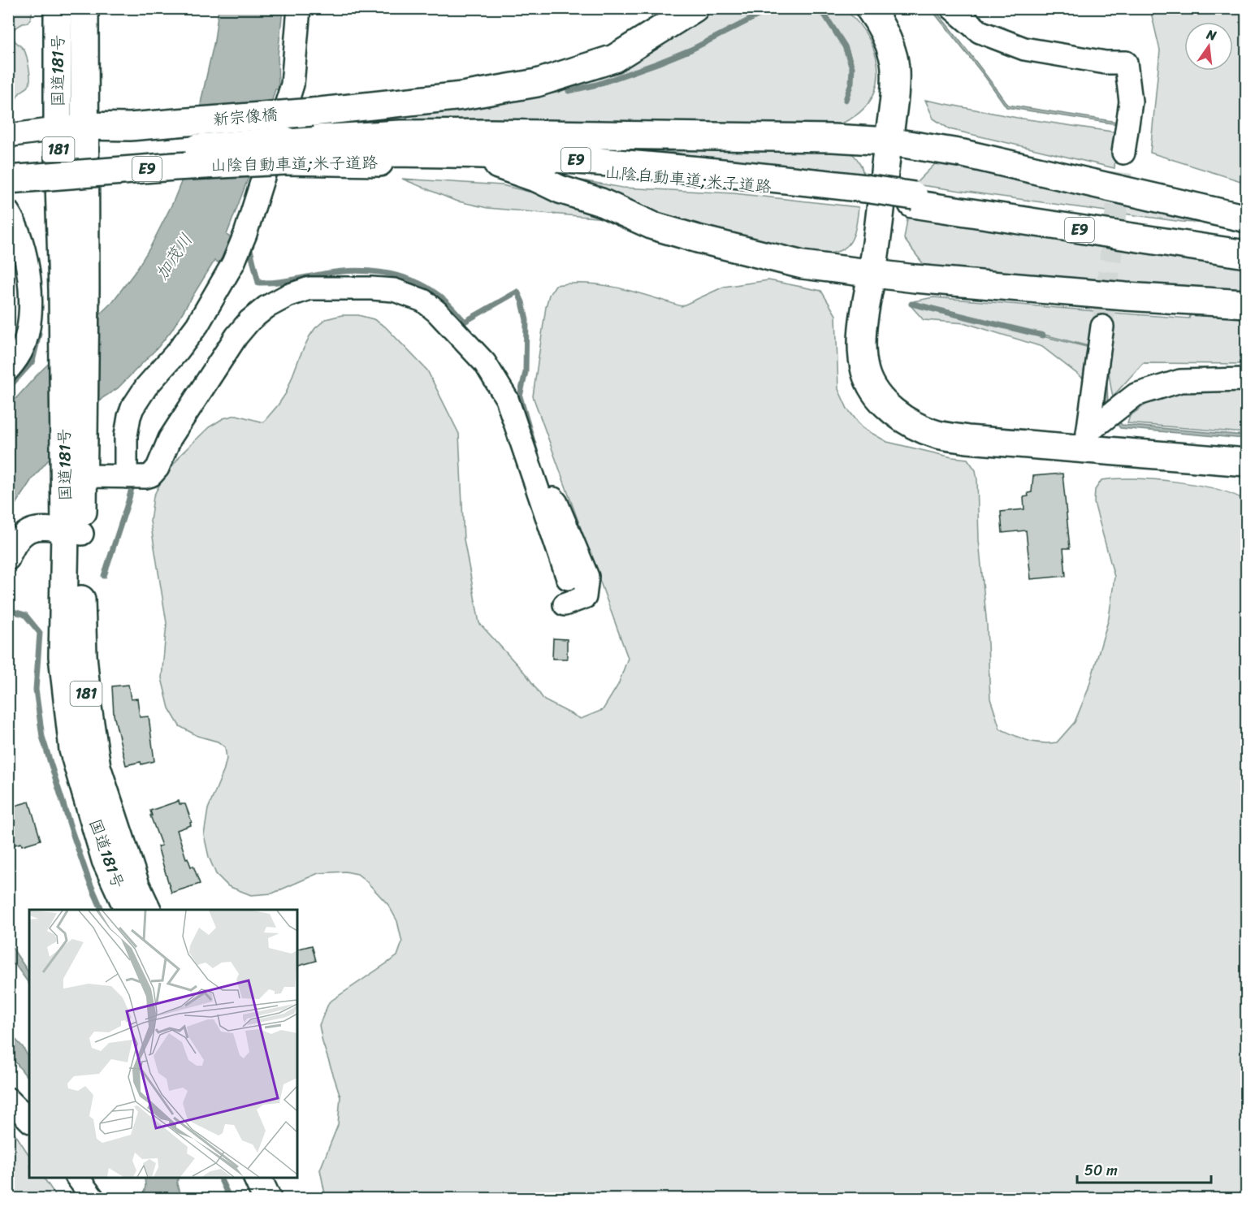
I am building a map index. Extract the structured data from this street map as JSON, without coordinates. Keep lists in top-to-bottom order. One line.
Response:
{"streets":{"main road":["国道181号","新宗像橋","181","E9","山陰自動車道;米子道路"]},"crossings":[["国道181号","新宗像橋"]],"water":["加茂川"],"scale_bar":"50 m","north":"top"}
